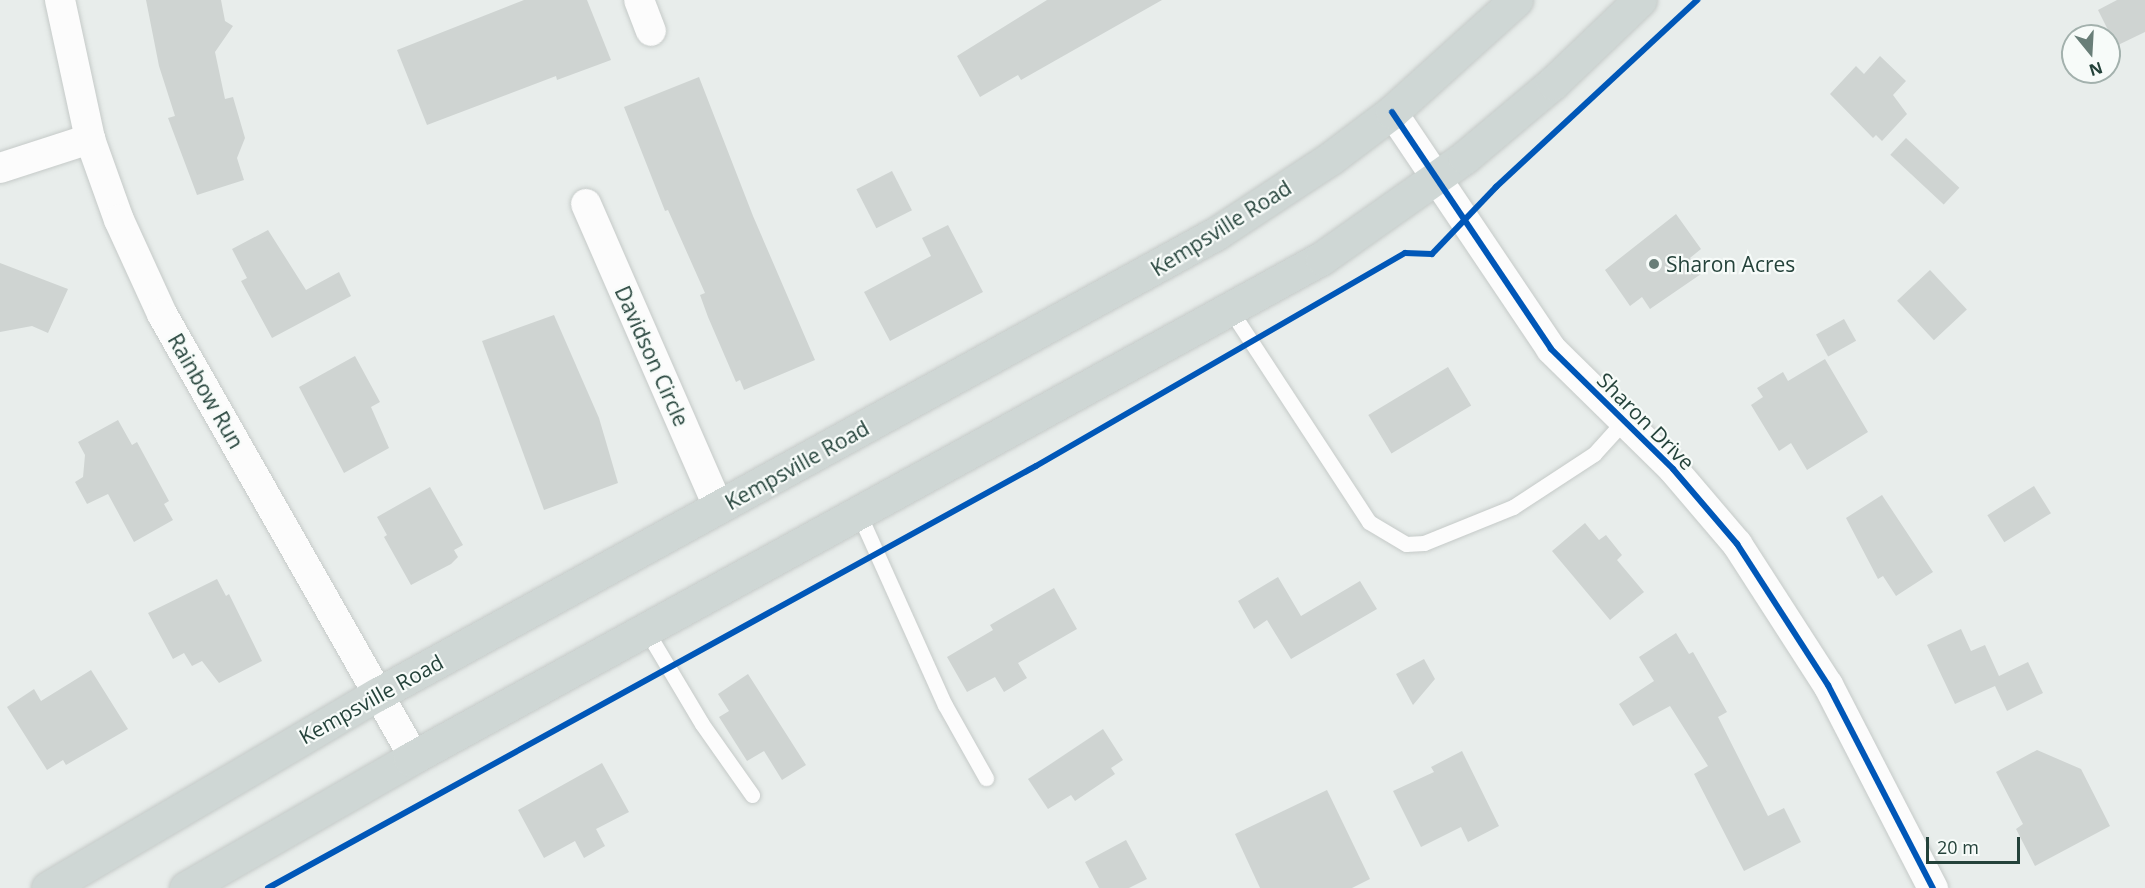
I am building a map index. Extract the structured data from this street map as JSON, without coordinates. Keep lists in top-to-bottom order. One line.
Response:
{"streets":{"main road":["Kempsville Road"],"street":["Davidson Circle","Rainbow Run","Sharon Drive"]},"crossings":[["Kempsville Road","Davidson Circle"],["Kempsville Road","Rainbow Run"],["Kempsville Road","Sharon Drive"]],"places":["Sharon Acres"],"scale_bar":"20 m","north":"bottom"}
